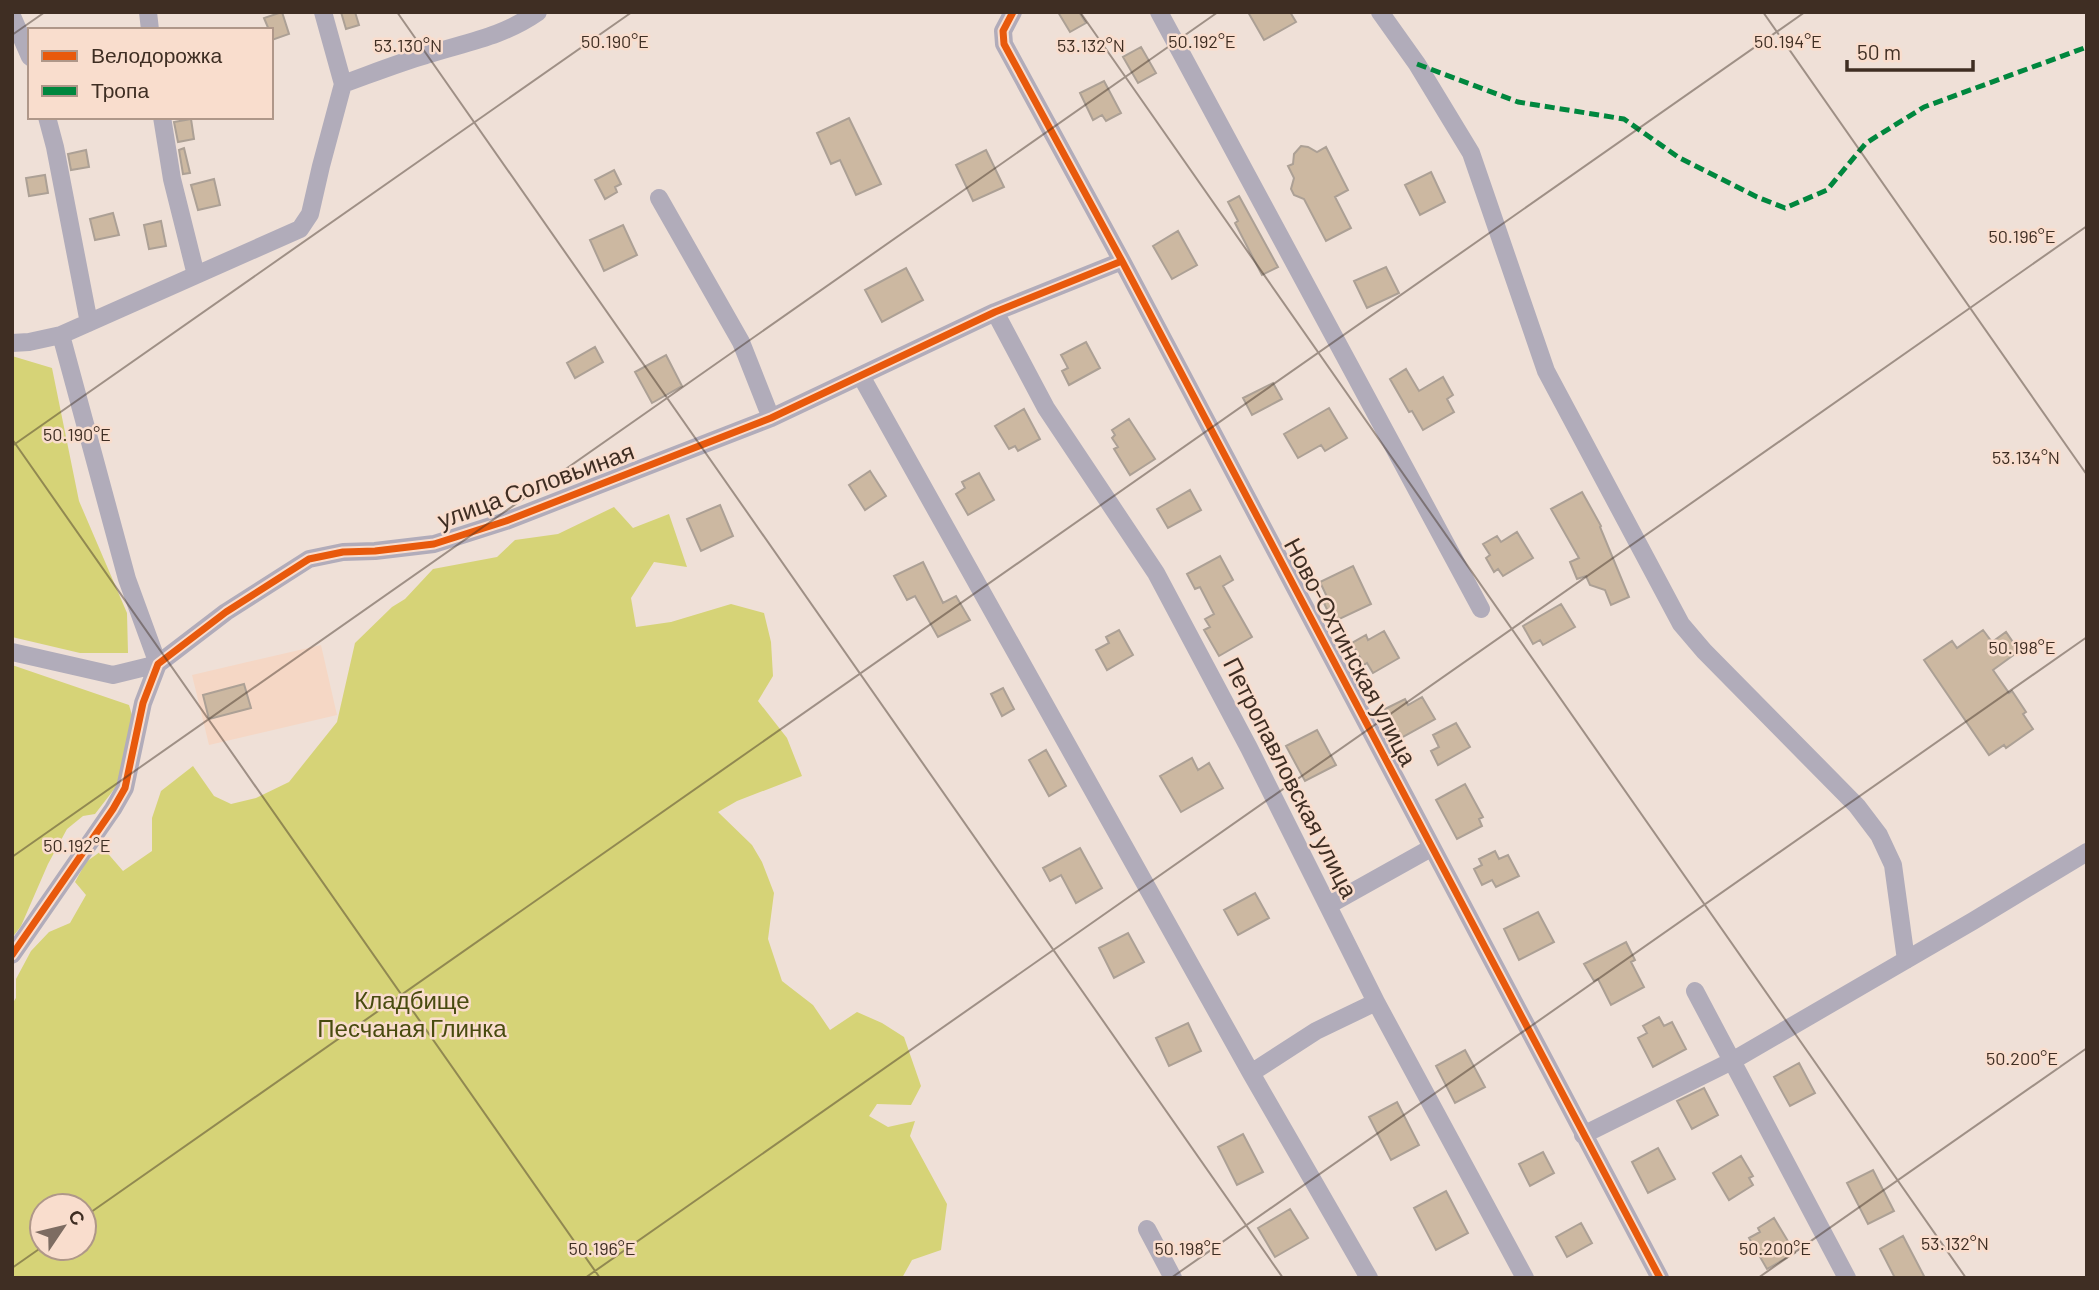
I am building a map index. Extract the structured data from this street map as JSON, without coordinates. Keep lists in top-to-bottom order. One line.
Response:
{"streets":{"street":["улица Соловьиная","Ново-Охтинская улица","Петропавловская улица"]},"crossings":[["улица Соловьиная","Ново-Охтинская улица"],["улица Соловьиная","Петропавловская улица"]],"parks":["Кладбище Песчаная Глинка"],"legend":["Велодорожка","Тропа"],"scale_bar":"50 m","north":"top right","coordinates":["50.190°E","50.192°E","50.194°E","53.130°N","53.132°N","50.196°E","53.134°N","50.198°E","50.200°E"]}
